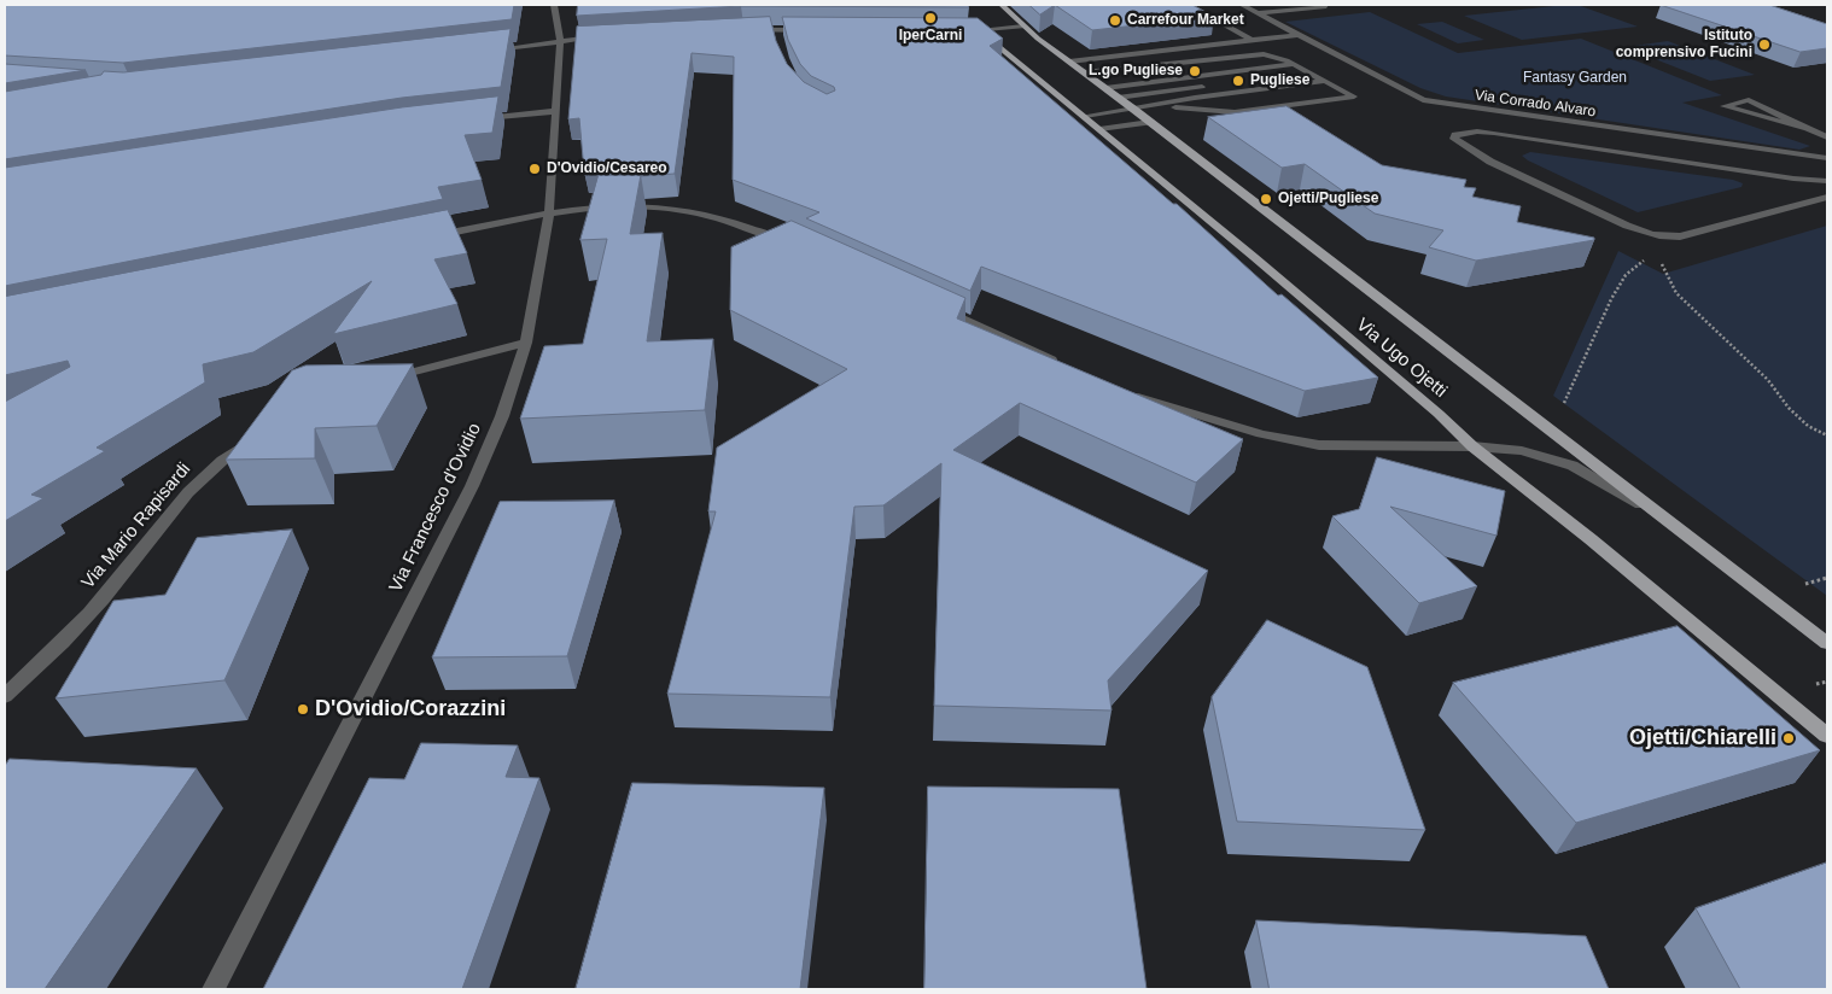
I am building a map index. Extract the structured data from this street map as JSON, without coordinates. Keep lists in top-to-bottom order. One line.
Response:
{"streets":{"main road":["Via Ugo Ojetti"],"street":["Via Corrado Alvaro","Via Francesco d'Ovidio","Via Mario Rapisardi"]},"parks":["Fantasy Garden"],"places":["IperCarni","Carrefour Market","Istituto comprensivo Fucini","L.go Pugliese","Pugliese","D'Ovidio/Cesareo","Ojetti/Pugliese","D'Ovidio/Corazzini","Ojetti/Chiarelli"]}
